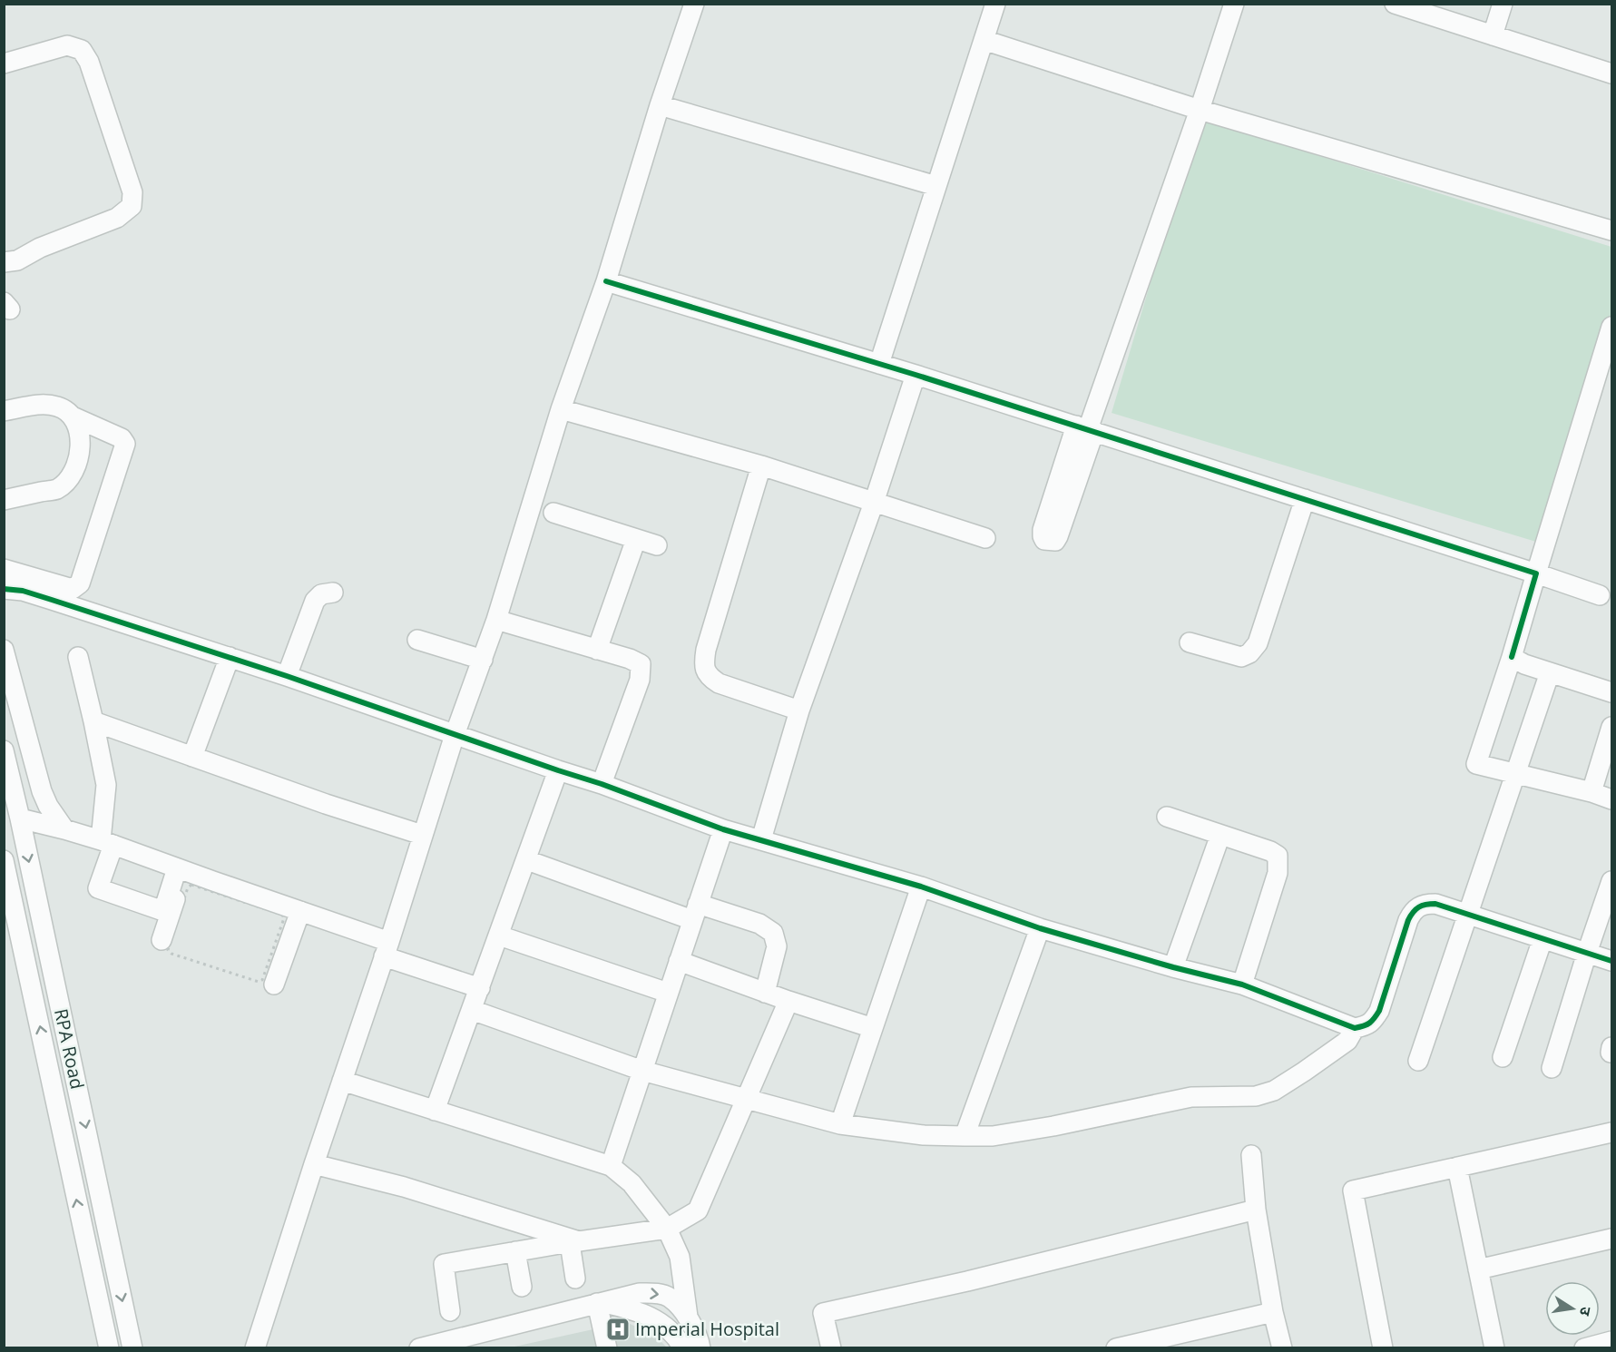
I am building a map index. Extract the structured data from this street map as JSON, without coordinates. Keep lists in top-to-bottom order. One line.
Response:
{"streets":{"street":["RPA Road"]},"places":{"hospital":["Imperial Hospital"]},"north":"right"}
